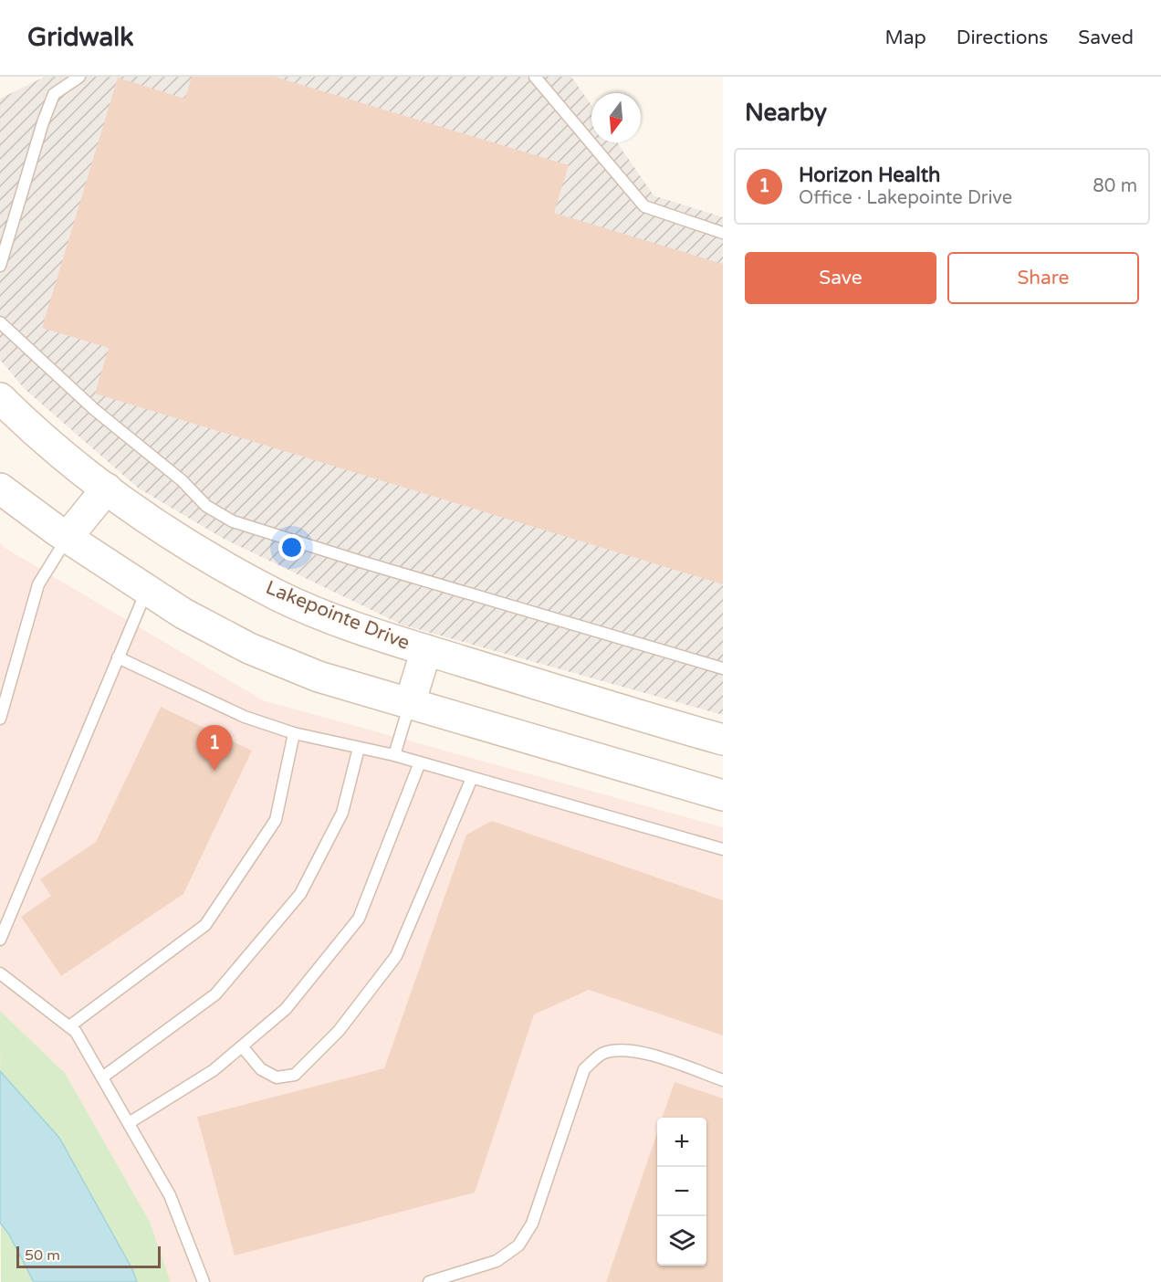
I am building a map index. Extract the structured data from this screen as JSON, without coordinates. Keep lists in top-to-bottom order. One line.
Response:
{"streets":{"main road":["Lakepointe Drive"]},"scale_bar":"50 m","north":"bottom","page":{"header":"Gridwalk","nav":["Map","Directions","Saved"],"heading":"Nearby","list":[{"mark":"1","name":"Horizon Health","note":"Office · Lakepointe Drive","value":"80 m"}],"buttons":["Save","Share"],"pins":"1","map_buttons":["+","−"],"scale":"50 m"}}
